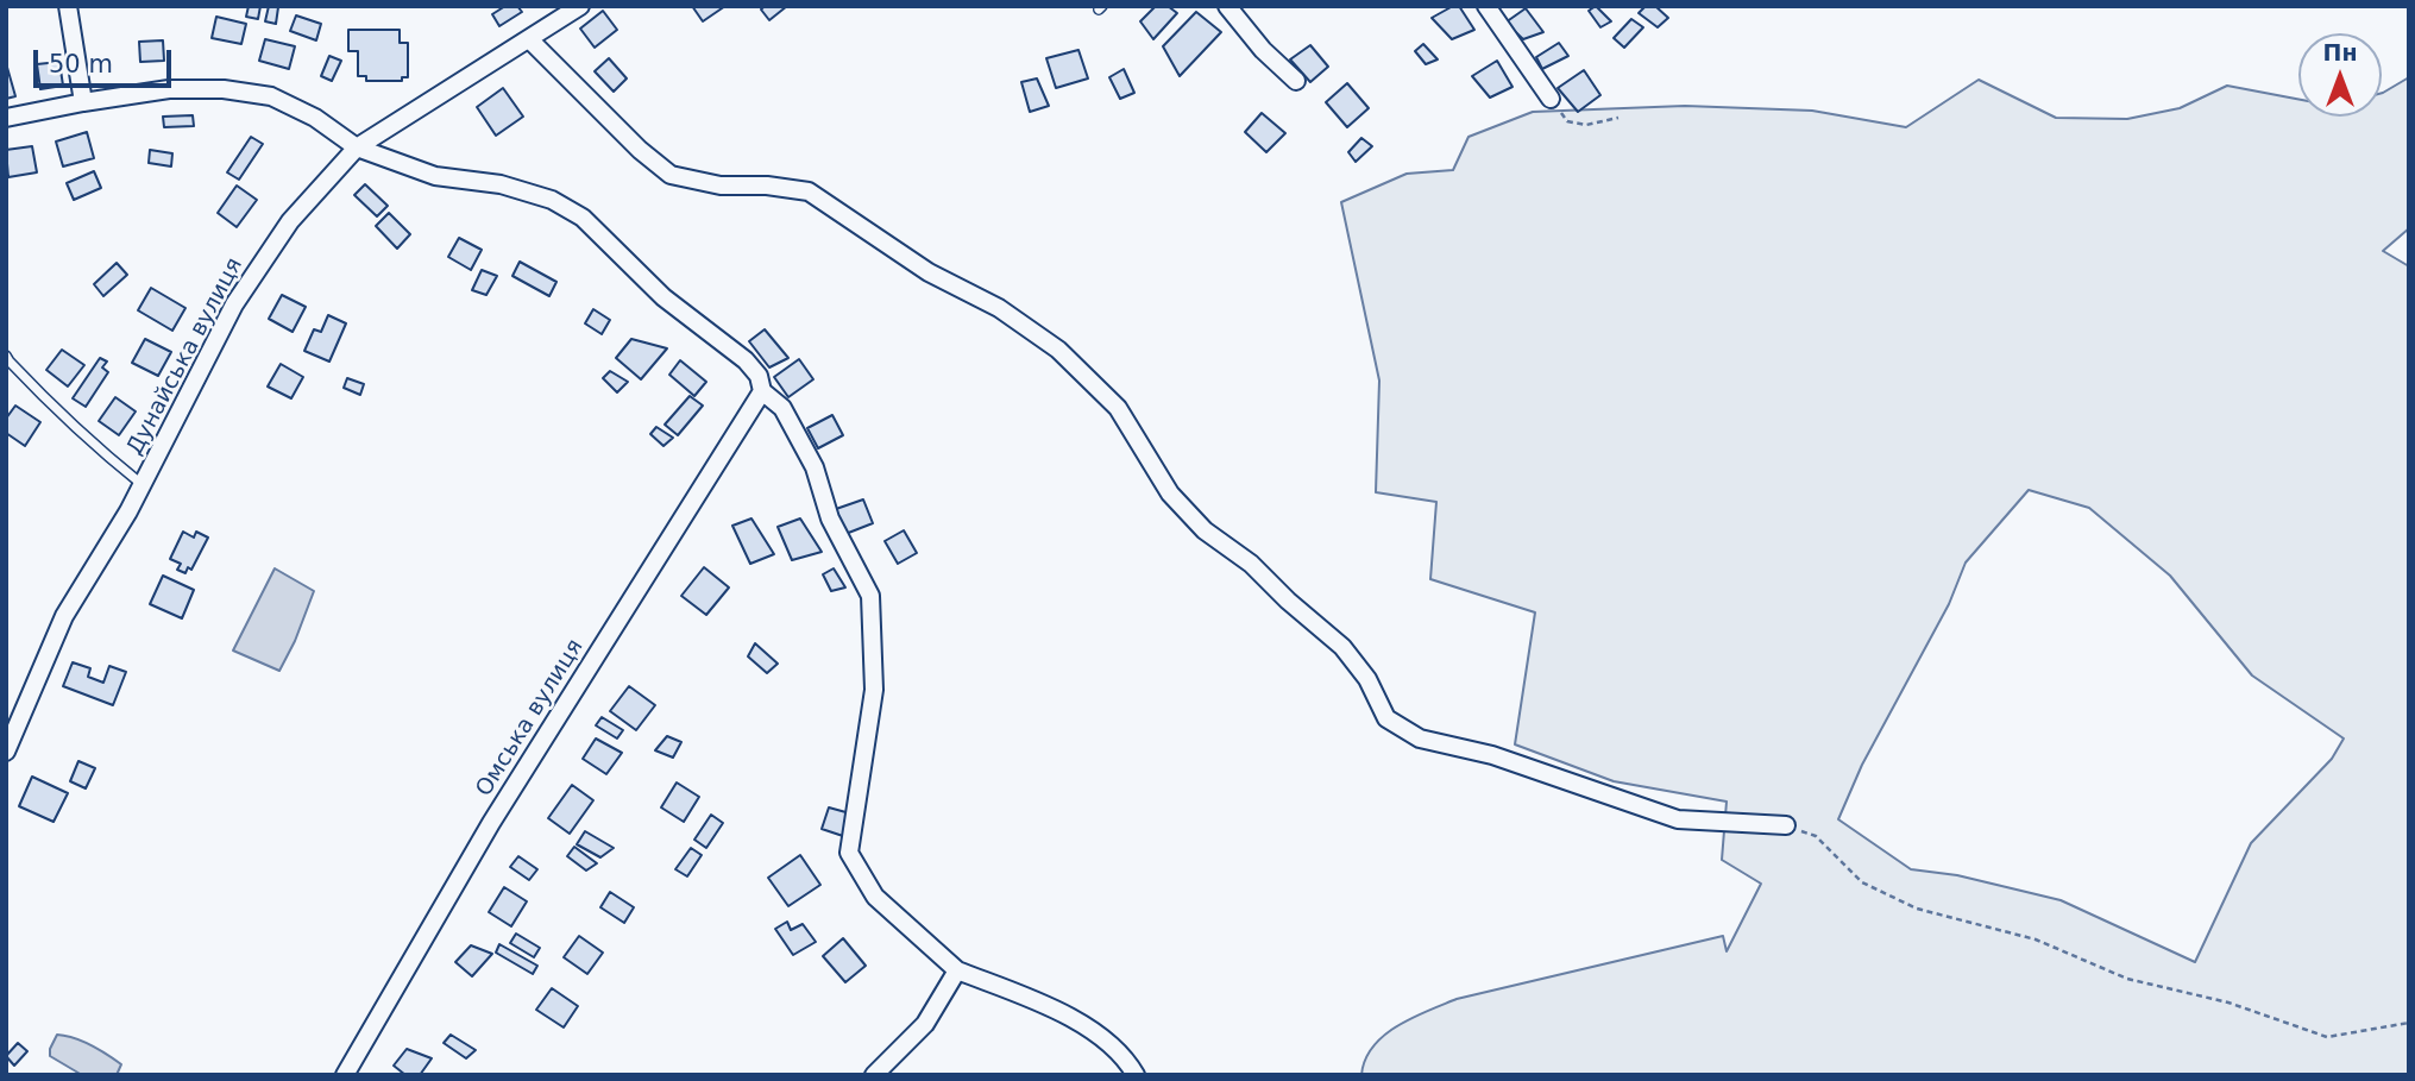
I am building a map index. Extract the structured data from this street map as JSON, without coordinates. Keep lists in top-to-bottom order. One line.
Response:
{"streets":{"street":["Дунайська вулиця","Омська вулиця"]},"scale_bar":"50 m","north":"top"}
